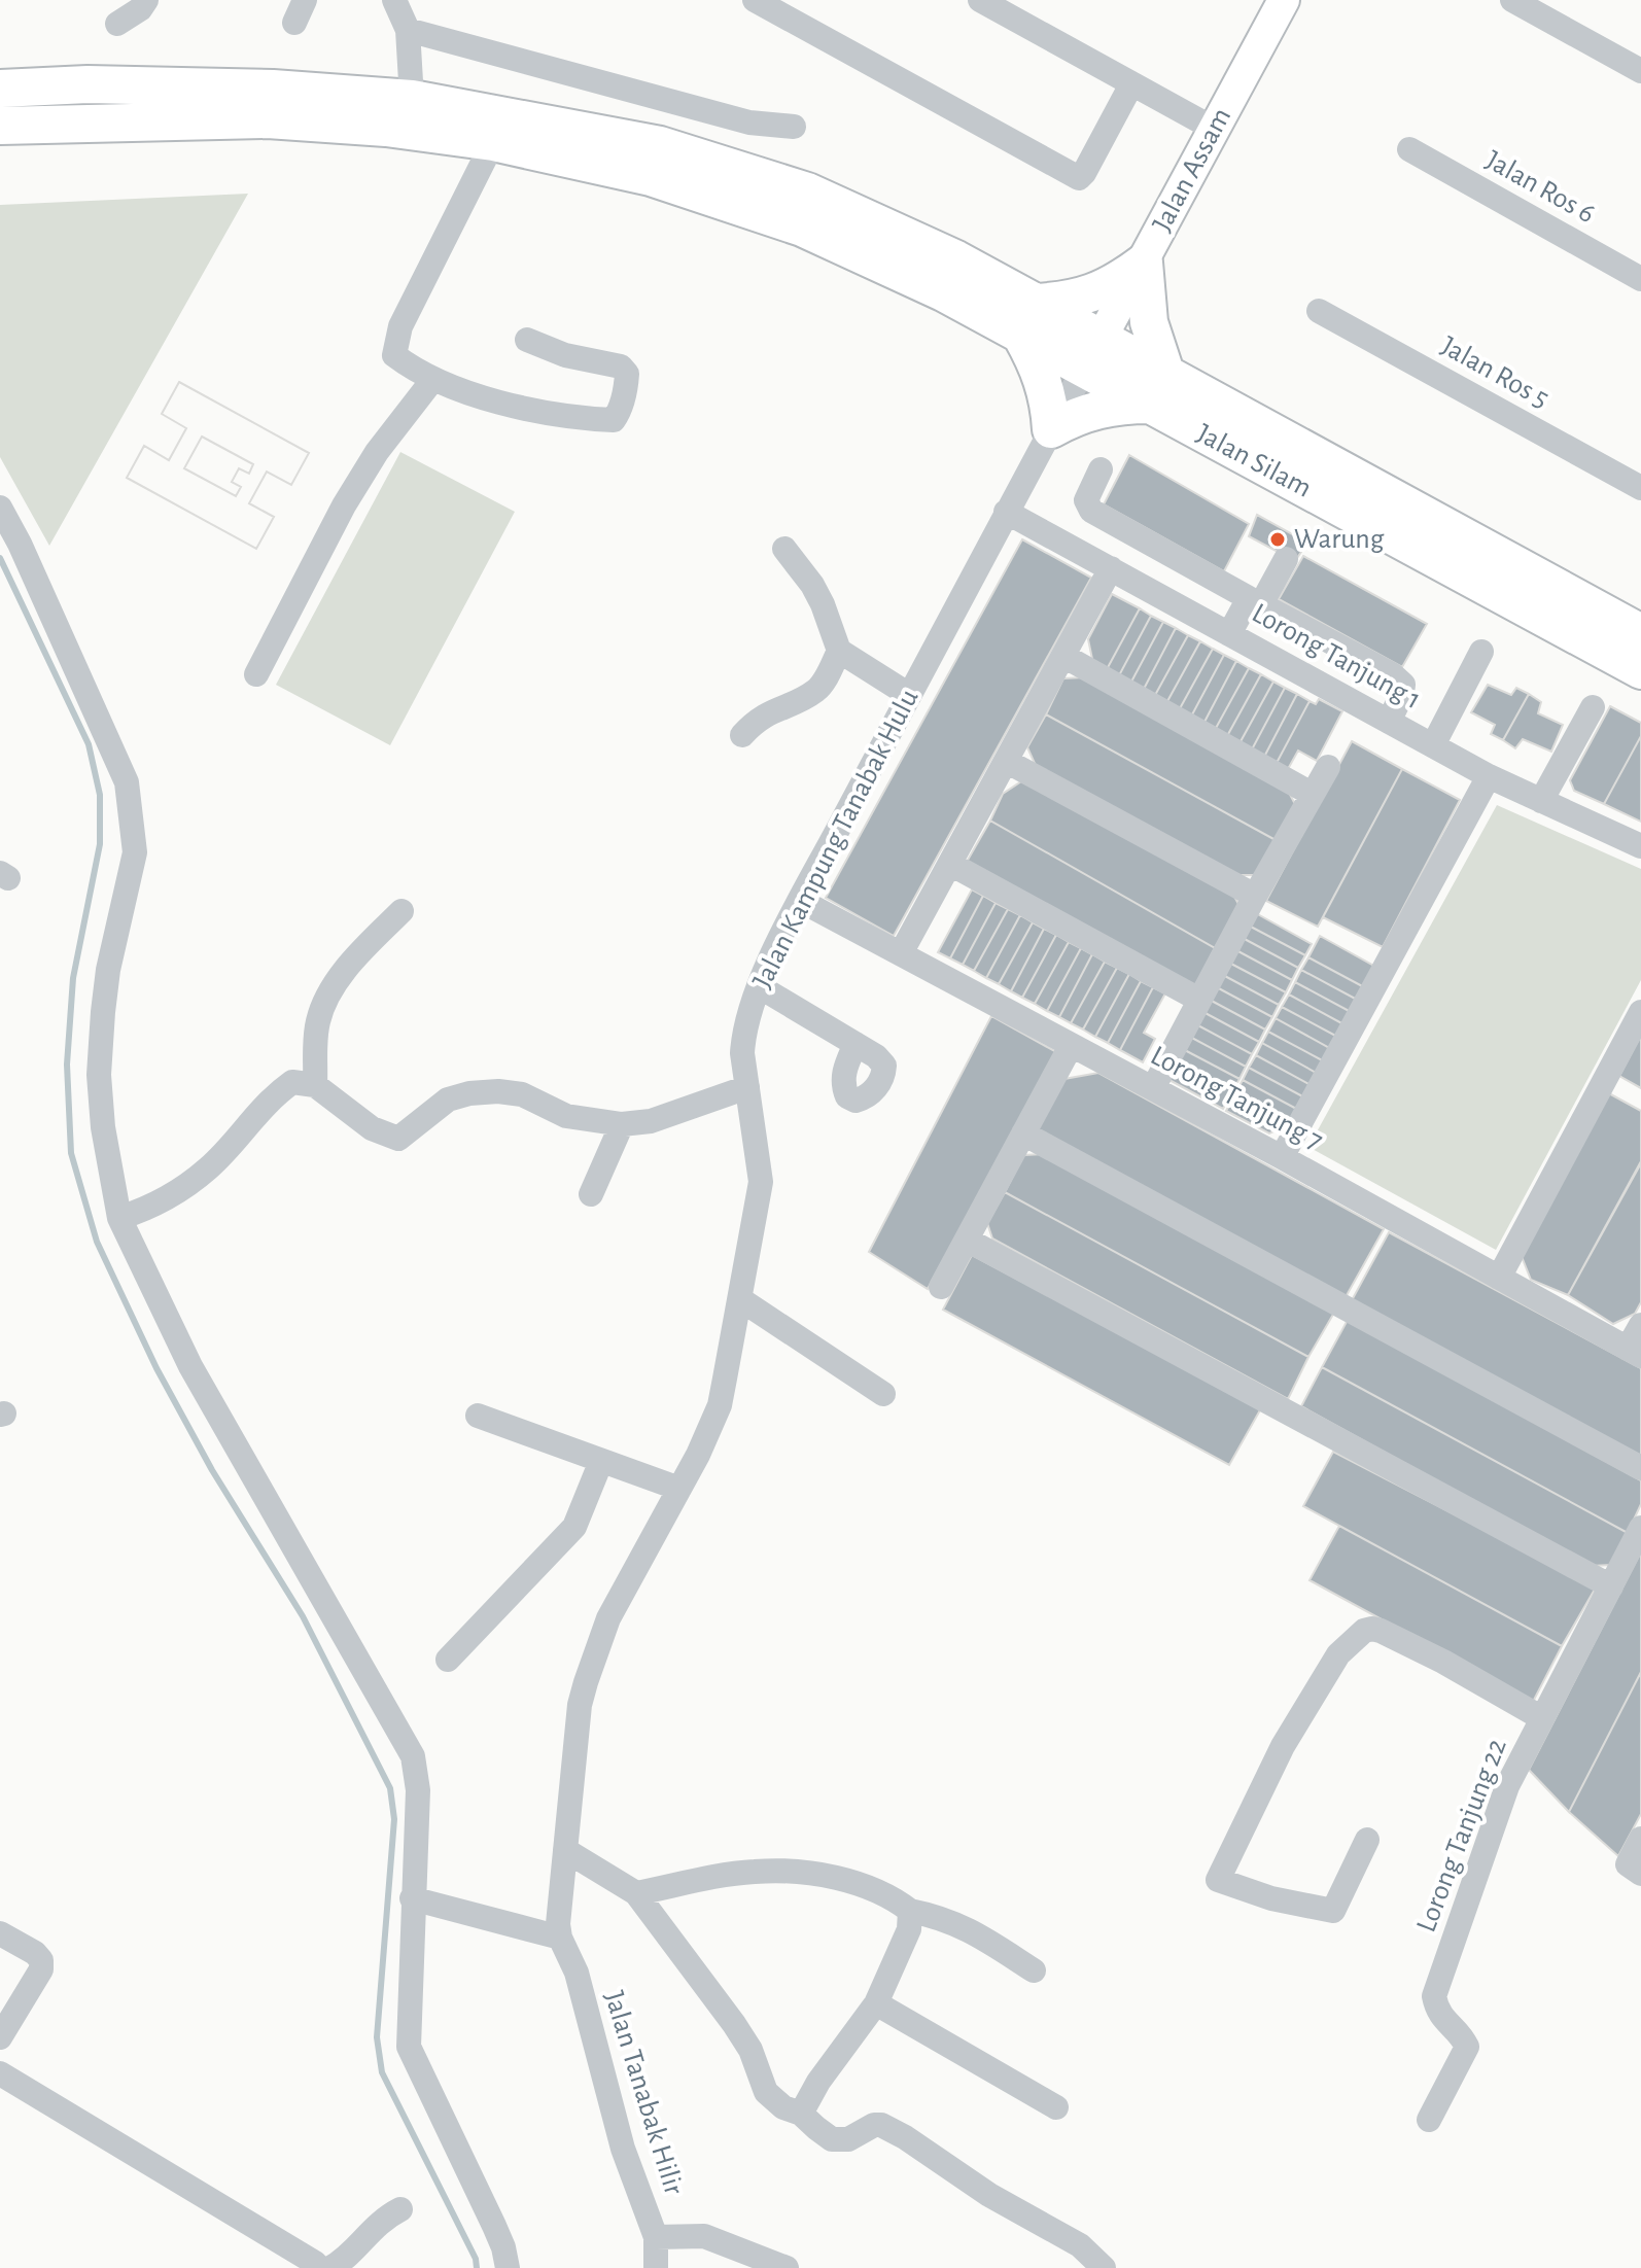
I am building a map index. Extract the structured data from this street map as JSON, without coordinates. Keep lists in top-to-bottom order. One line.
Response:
{"streets":{"highway":["Jalan Silam"],"main road":["Jalan Assam"],"street":["Jalan Ros 6","Jalan Ros 5","Lorong Tanjung 1","Jalan Kampung Tanabak Hulu","Lorong Tanjung 7","Lorong Tanjung 22","Jalan Tanabak Hilir"]},"crossings":[["Jalan Assam","Jalan Silam"],["Jalan Assam","Jalan Kampung Tanabak Hulu"],["Jalan Silam","Jalan Kampung Tanabak Hulu"],["Lorong Tanjung 1","Jalan Kampung Tanabak Hulu"],["Jalan Kampung Tanabak Hulu","Lorong Tanjung 7"],["Jalan Kampung Tanabak Hulu","Jalan Tanabak Hilir"]],"places":["Warung"]}
